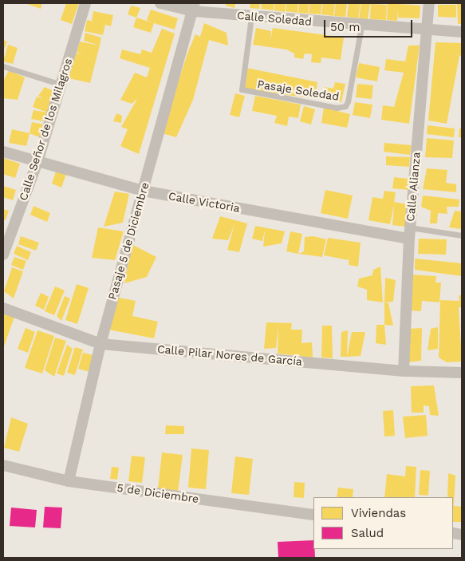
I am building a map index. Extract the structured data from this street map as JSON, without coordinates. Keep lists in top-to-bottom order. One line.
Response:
{"streets":{"street":["Calle Soledad","Calle Señor de los Milagros","Calle Alianza","Calle Victoria","Pasaje 5 de Diciembre","Calle Pilar Nores de García","5 de Diciembre"],"lane":["Pasaje Soledad"]},"crossings":[["Calle Soledad","Pasaje Soledad"],["Calle Soledad","Calle Alianza"],["Calle Soledad","Pasaje 5 de Diciembre"],["Calle Señor de los Milagros","Calle Victoria"],["Calle Alianza","Calle Victoria"],["Calle Alianza","Calle Pilar Nores de García"],["Calle Victoria","Pasaje 5 de Diciembre"],["Pasaje 5 de Diciembre","Calle Pilar Nores de García"],["Pasaje 5 de Diciembre","5 de Diciembre"]],"legend":["Viviendas","Salud"],"scale_bar":"50 m"}
